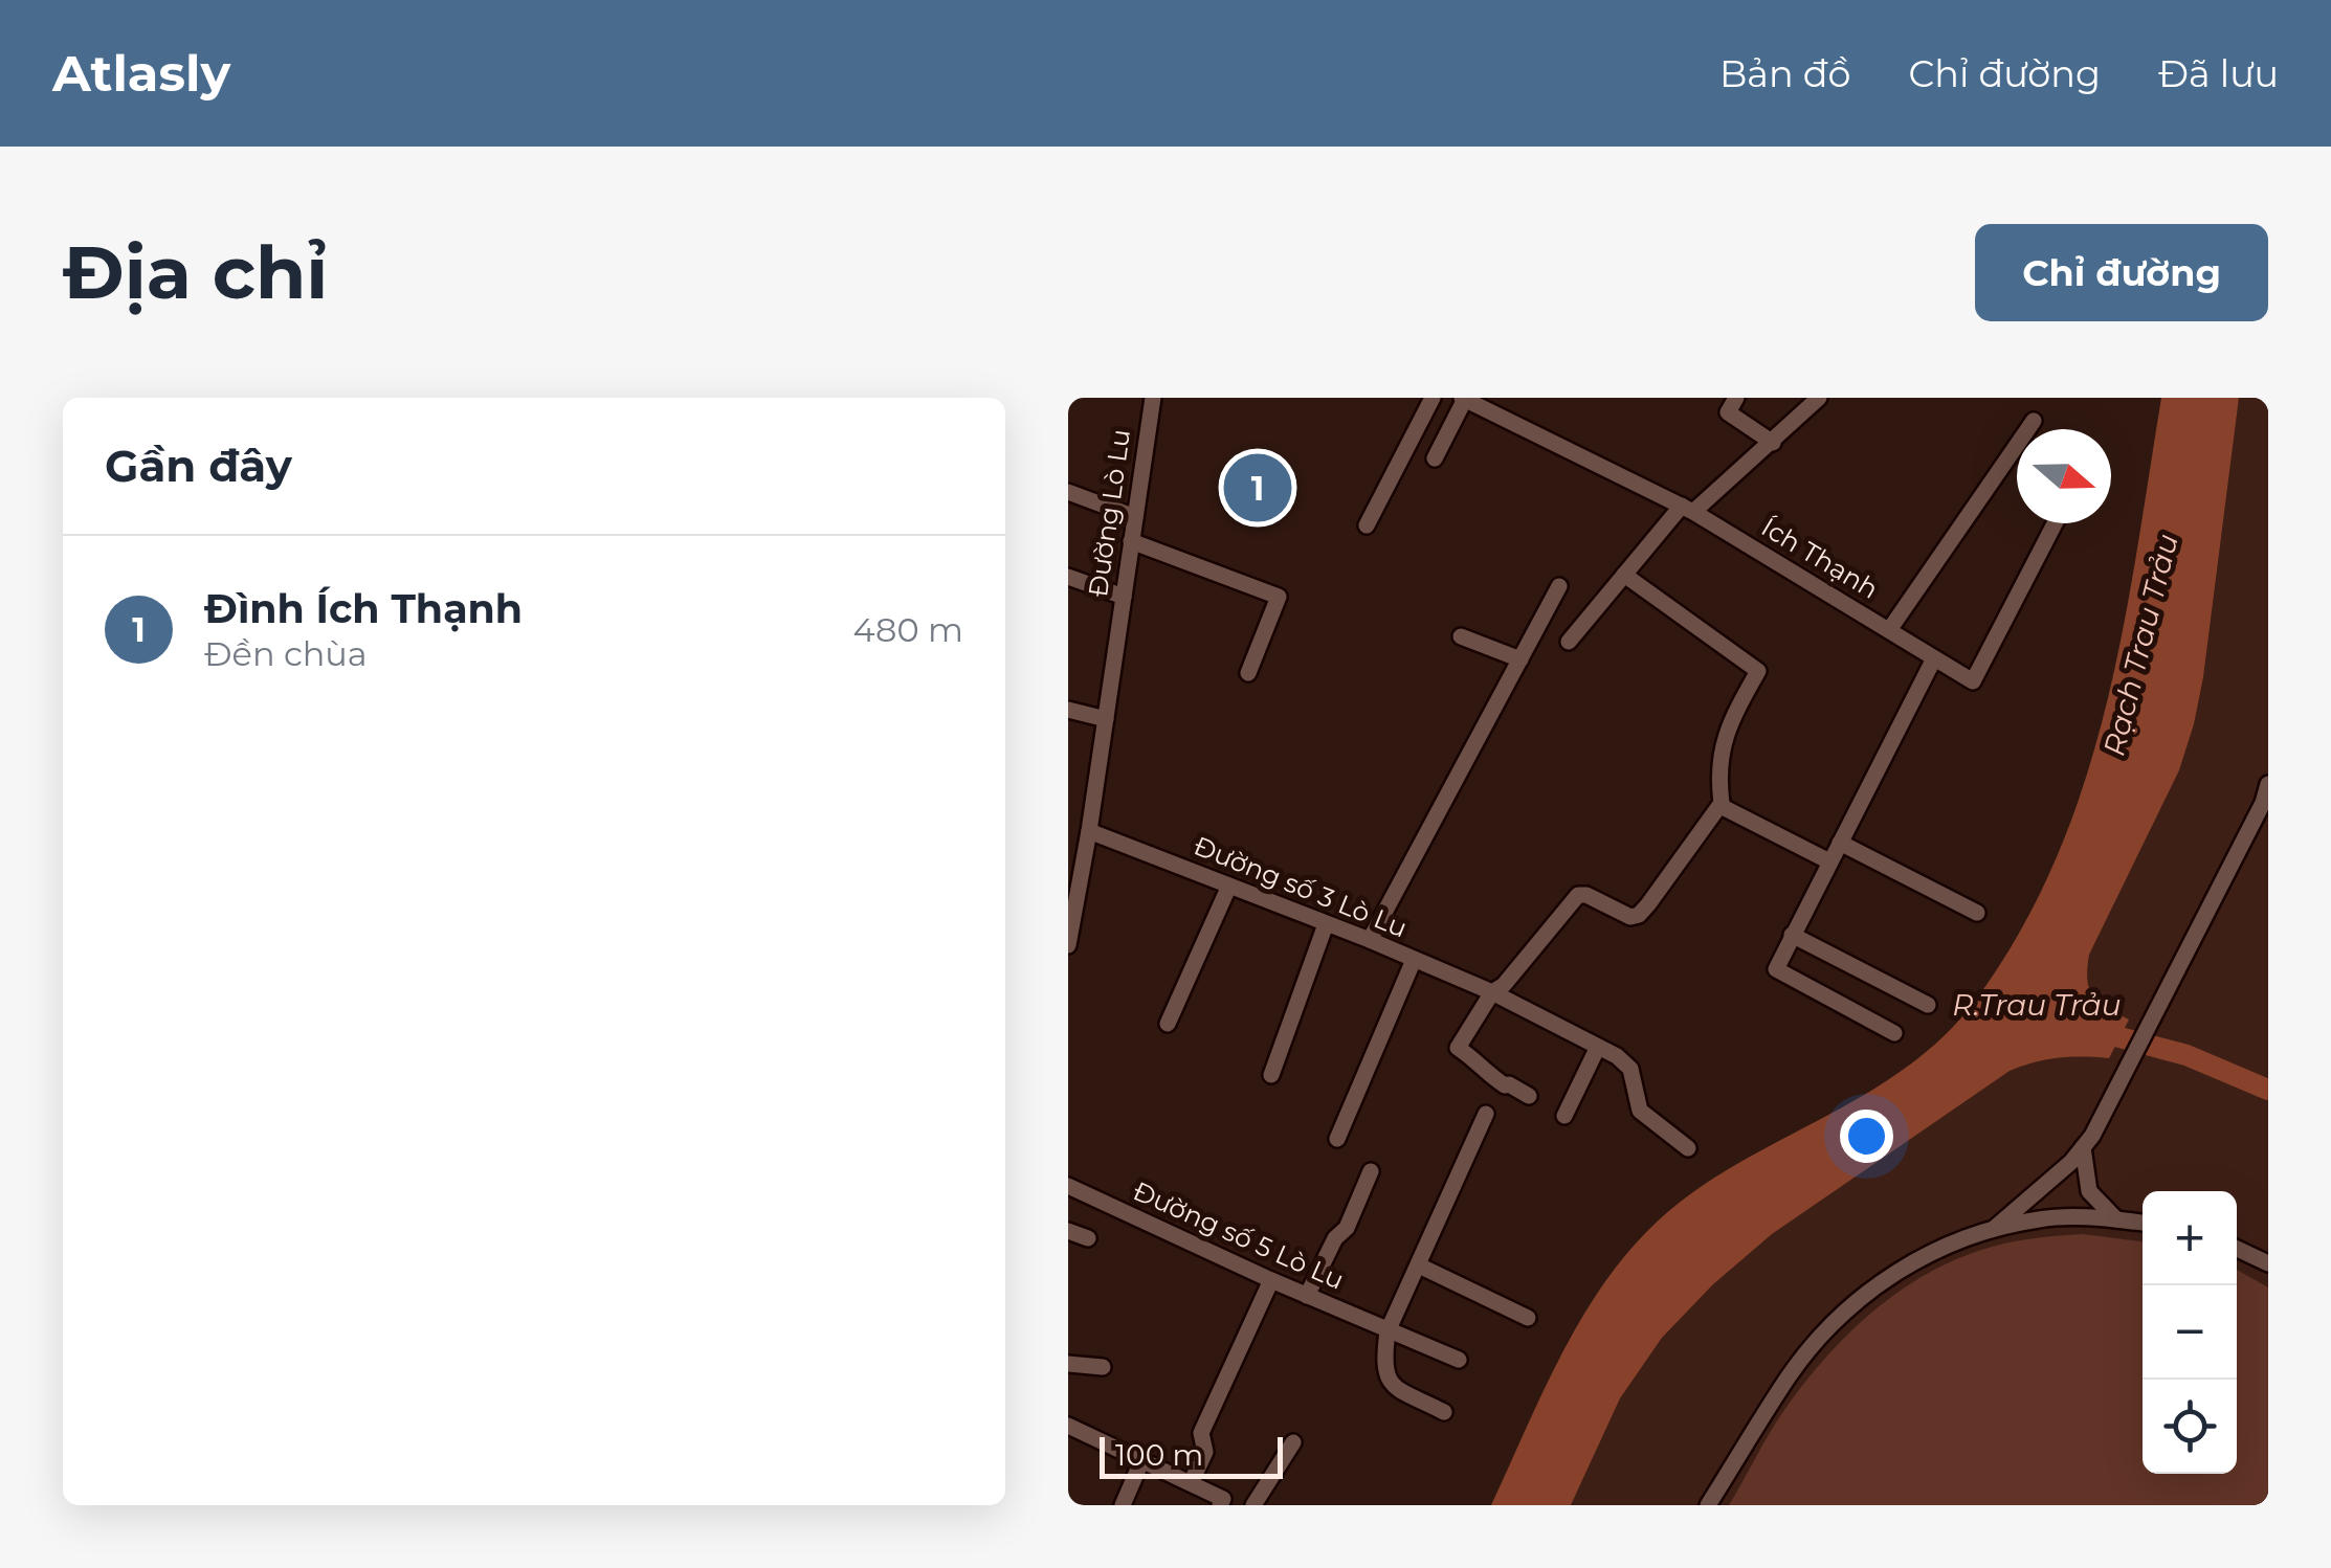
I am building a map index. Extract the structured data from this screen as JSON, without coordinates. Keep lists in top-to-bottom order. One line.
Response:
{"streets":{"street":["Đường Lò Lu","Ích Thạnh","Đường số 3 Lò Lu","Đường số 5 Lò Lu"]},"crossings":[["Đường Lò Lu","Đường số 3 Lò Lu"]],"water":["Rạch Trau Trảu","R.Trau Trảu"],"scale_bar":"100 m","north":"right","page":{"header":"Atlasly","nav":["Bản đồ","Chỉ đường","Đã lưu"],"buttons":"Chỉ đường","title":"Địa chỉ","heading":"Gần đây","pins":"1","list":[{"mark":"1","name":"Đình Ích Thạnh","note":"Đền chùa","value":"480 m"}],"map_buttons":["+","−"],"scale":"100 m"}}
